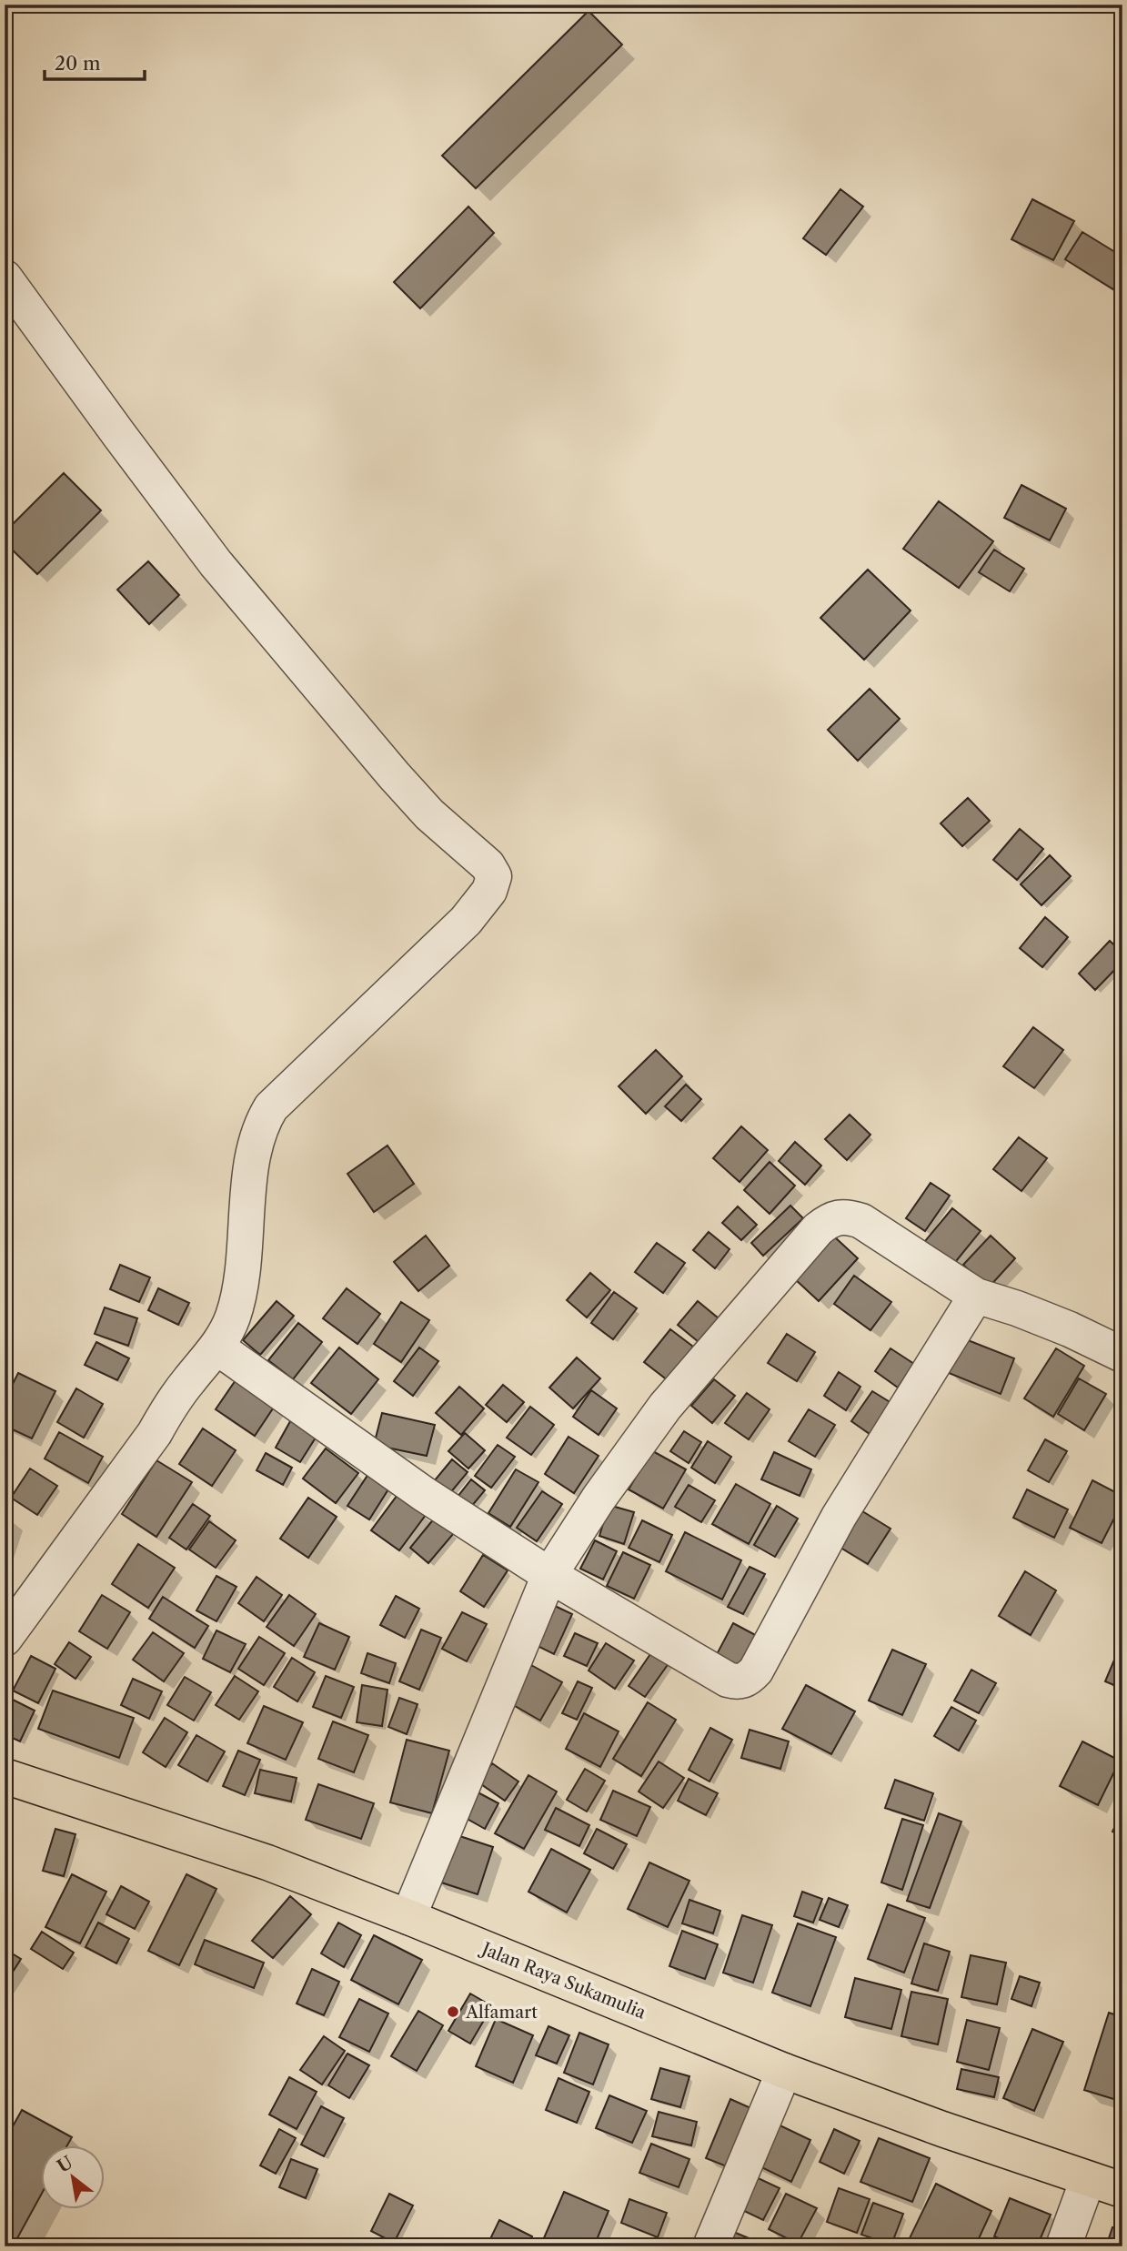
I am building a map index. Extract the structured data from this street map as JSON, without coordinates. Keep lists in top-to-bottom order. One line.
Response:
{"streets":{"main road":["Jalan Raya Sukamulia"]},"places":["Alfamart"],"scale_bar":"20 m","north":"top left"}
